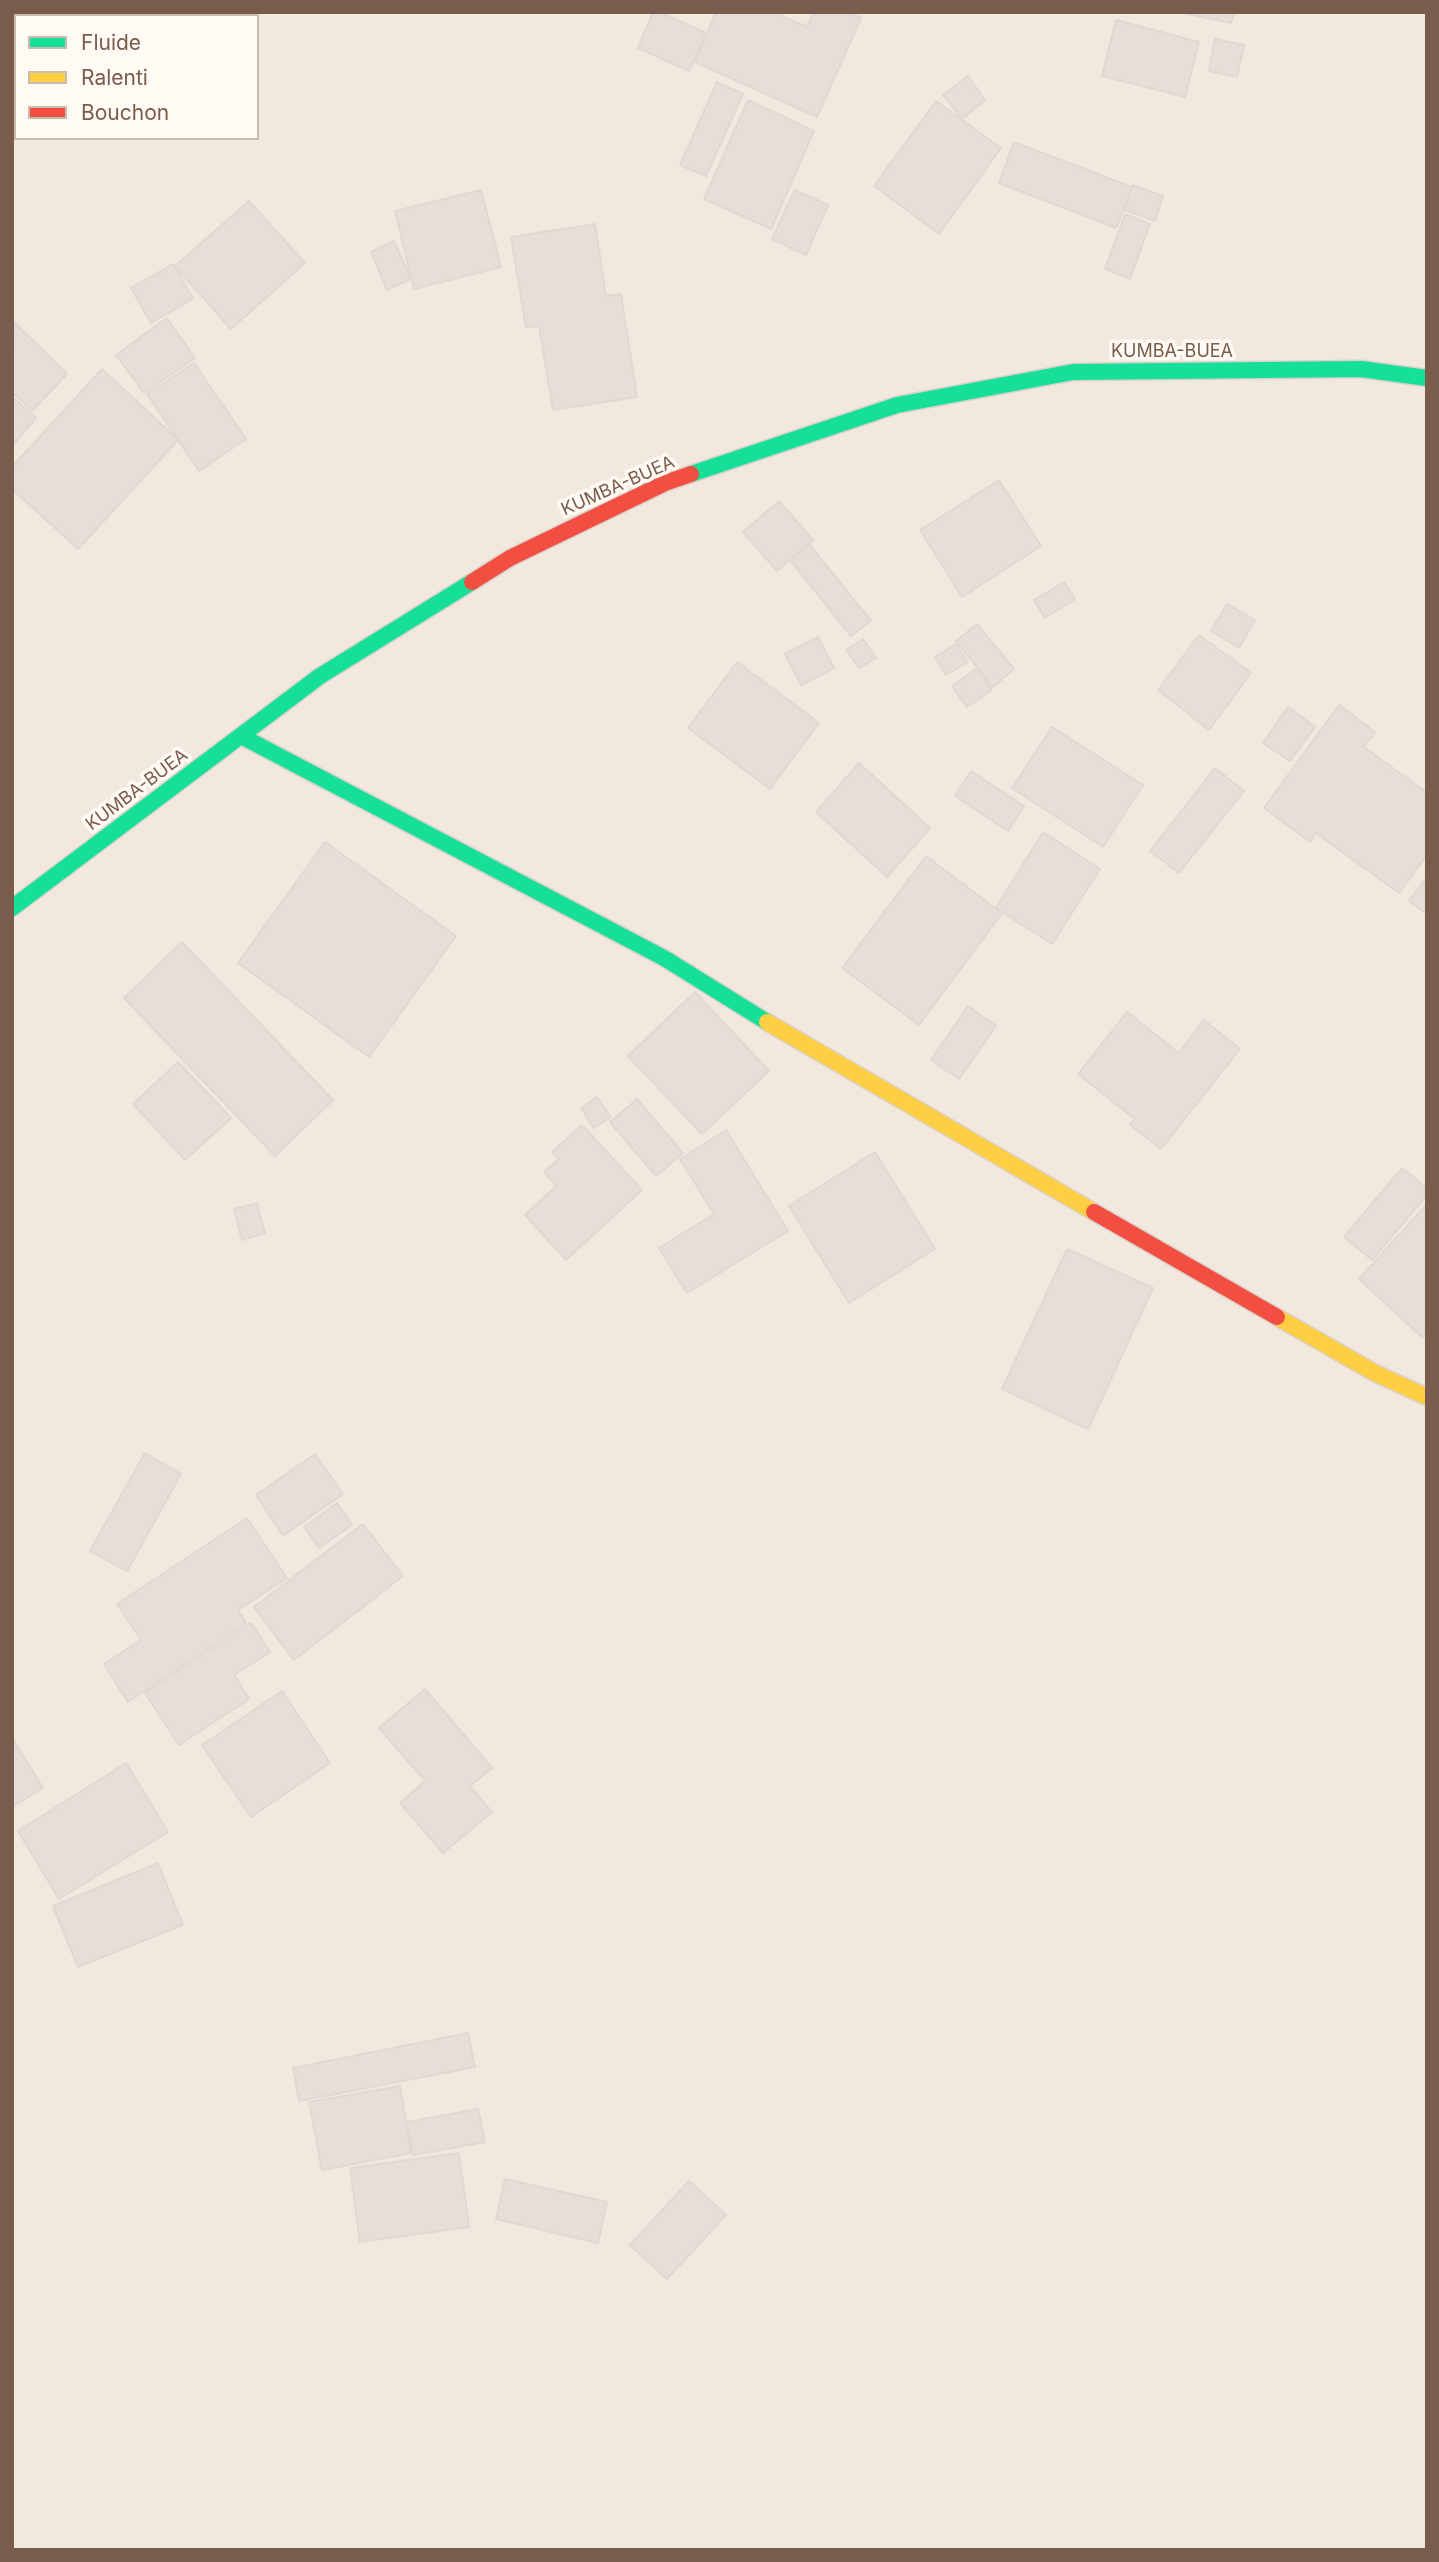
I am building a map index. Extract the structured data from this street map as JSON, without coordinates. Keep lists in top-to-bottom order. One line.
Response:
{"streets":{"main road":["KUMBA-BUEA"]},"legend":["Fluide","Ralenti","Bouchon"]}
